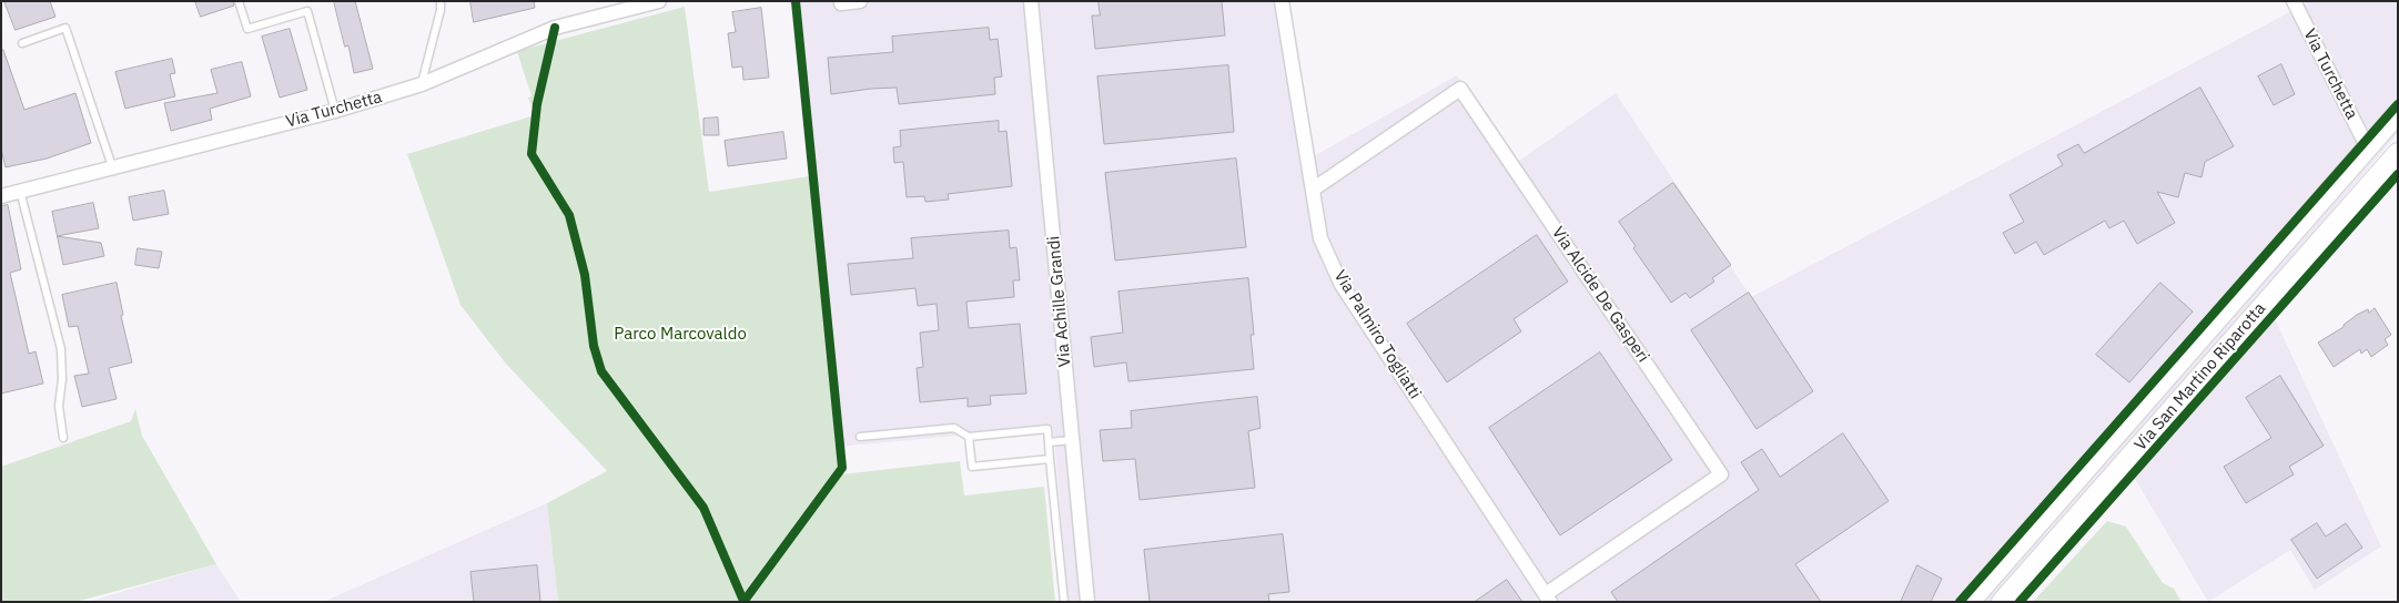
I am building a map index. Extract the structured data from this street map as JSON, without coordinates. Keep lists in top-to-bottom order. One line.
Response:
{"streets":{"street":["Via Turchetta","Via Alcide De Gasperi","Via Achille Grandi","Via Palmiro Togliatti","Via San Martino Riparotta"]},"crossings":[["Via Turchetta","Via San Martino Riparotta"],["Via Alcide De Gasperi","Via Palmiro Togliatti"]],"parks":["Parco Marcovaldo"]}
